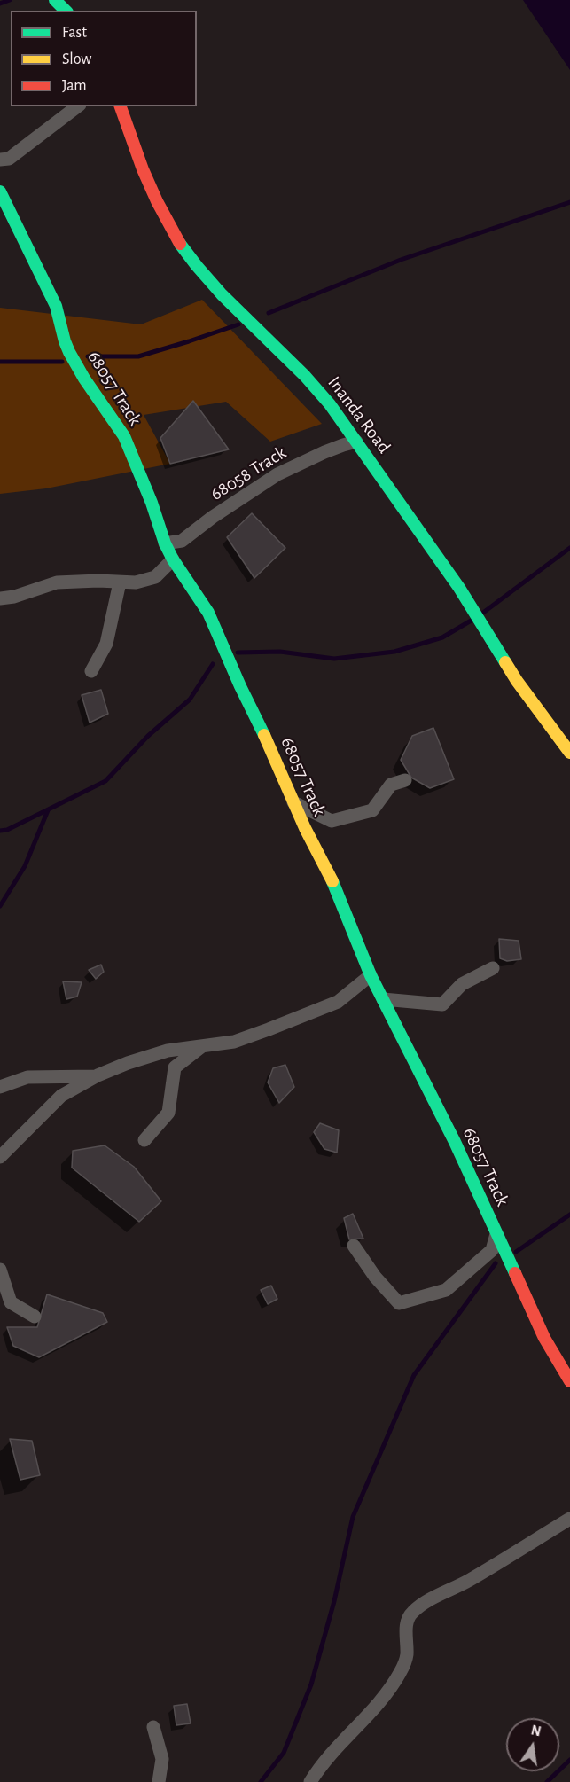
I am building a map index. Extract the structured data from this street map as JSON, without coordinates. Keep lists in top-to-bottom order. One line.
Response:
{"streets":{"street":["68057 Track","Inanda Road","68058 Track"]},"crossings":[["68057 Track","68058 Track"],["Inanda Road","68058 Track"]],"legend":["Fast","Slow","Jam"],"north":"top"}
